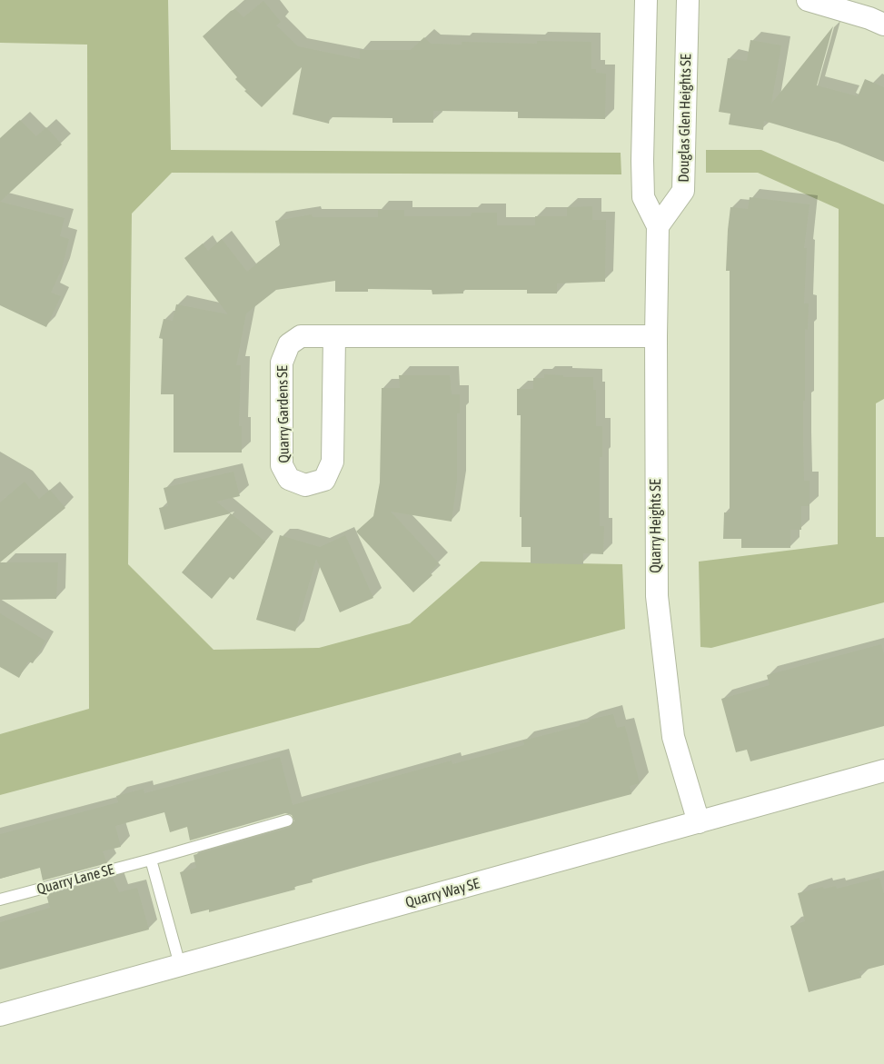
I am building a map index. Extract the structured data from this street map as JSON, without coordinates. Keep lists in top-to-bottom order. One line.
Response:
{"streets":{"street":["Douglas Glen Heights SE","Quarry Gardens SE","Quarry Heights SE","Quarry Way SE"],"lane":["Quarry Lane SE"]},"crossings":[["Douglas Glen Heights SE","Quarry Heights SE"],["Quarry Gardens SE","Quarry Heights SE"],["Quarry Heights SE","Quarry Way SE"]]}
